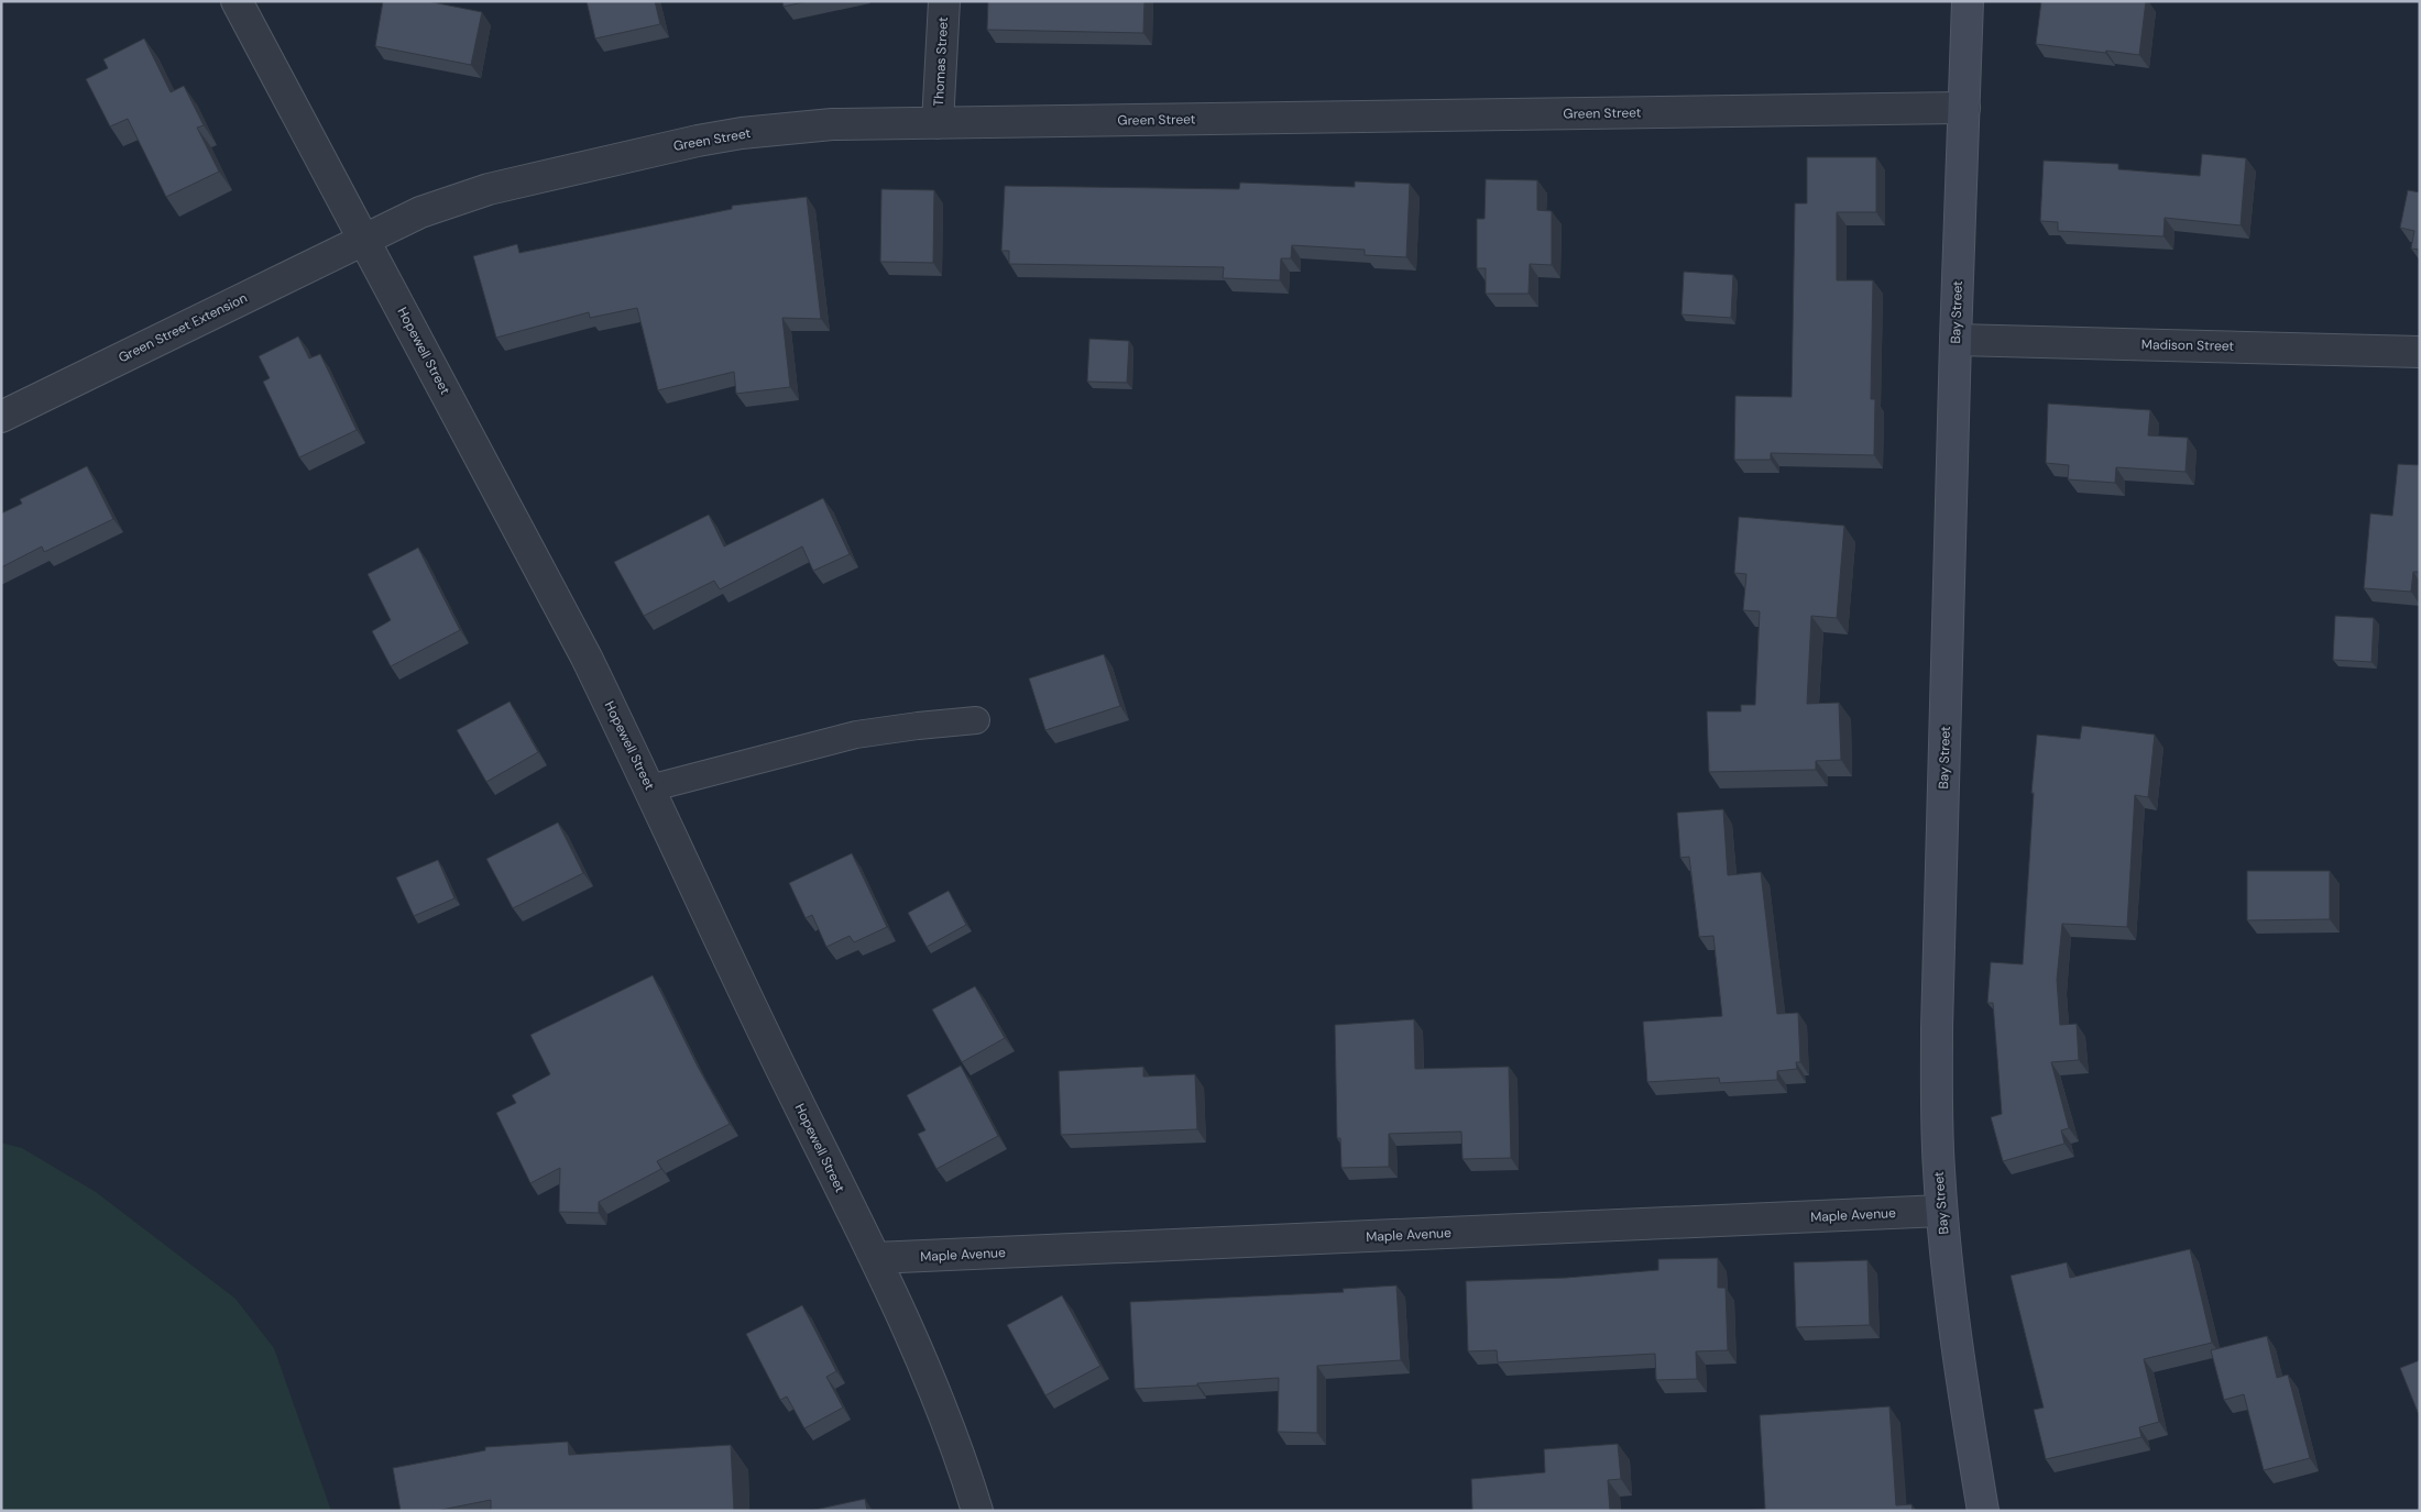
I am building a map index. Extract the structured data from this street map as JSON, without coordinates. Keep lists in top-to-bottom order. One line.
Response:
{"streets":{"main road":["Bay Street"],"street":["Thomas Street","Green Street","Green Street Extension","Madison Street","Hopewell Street","Maple Avenue"]},"crossings":[["Thomas Street","Green Street"],["Green Street","Bay Street"],["Green Street","Green Street Extension"],["Green Street","Hopewell Street"],["Bay Street","Madison Street"],["Bay Street","Maple Avenue"],["Green Street Extension","Hopewell Street"],["Hopewell Street","Maple Avenue"]]}
